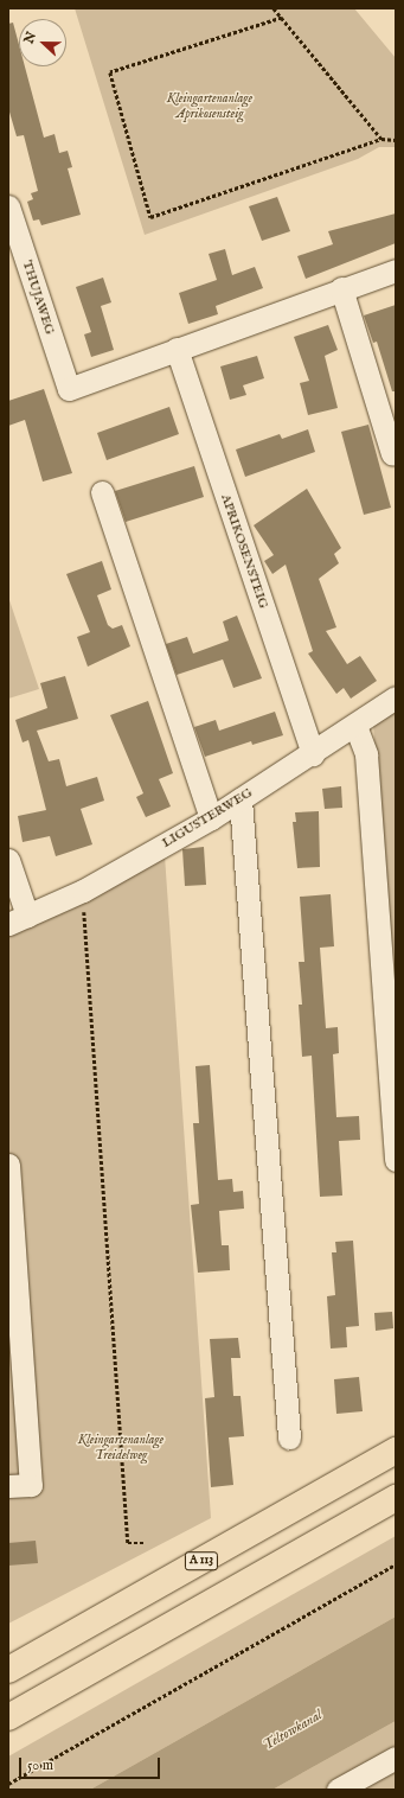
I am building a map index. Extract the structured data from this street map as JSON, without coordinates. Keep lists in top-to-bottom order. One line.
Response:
{"streets":{"highway":["A 113"],"street":["THUJAWEG","APRIKOSENSTEIG","LIGUSTERWEG"]},"crossings":[["THUJAWEG","APRIKOSENSTEIG"],["APRIKOSENSTEIG","LIGUSTERWEG"]],"water":["Teltowkanal"],"parks":["Kleingartenanlage Aprikosensteig","Kleingartenanlage Treidelweg"],"scale_bar":"50 m","north":"left"}
